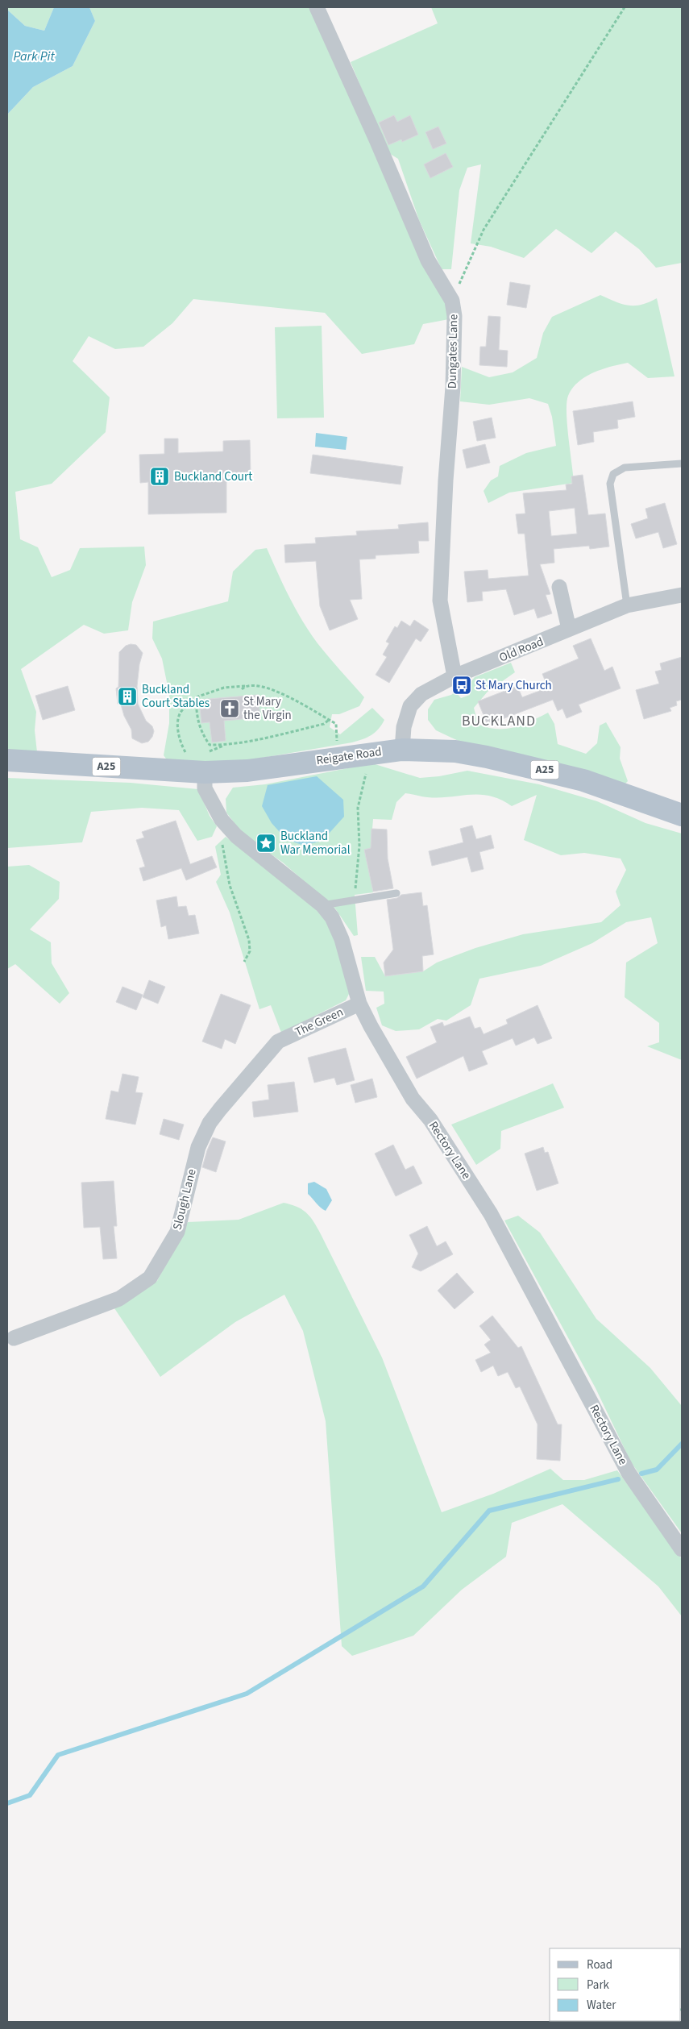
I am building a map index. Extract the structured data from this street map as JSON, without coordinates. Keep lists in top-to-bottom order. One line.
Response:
{"streets":{"main road":["Reigate Road","A25"],"street":["Dungates Lane","Old Road","The Green","Rectory Lane","Slough Lane"]},"crossings":[["Dungates Lane","Old Road"],["Old Road","Reigate Road"],["Reigate Road","Rectory Lane"],["The Green","Rectory Lane"],["The Green","Slough Lane"]],"districts":["BUCKLAND"],"water":["Park Pit"],"places":{"building":["Buckland Court","Buckland Court Stables"],"bus stop":["St Mary Church"],"church":["St Mary the Virgin"],"place":["Buckland War Memorial"]},"legend":["Road","Park","Water"]}
